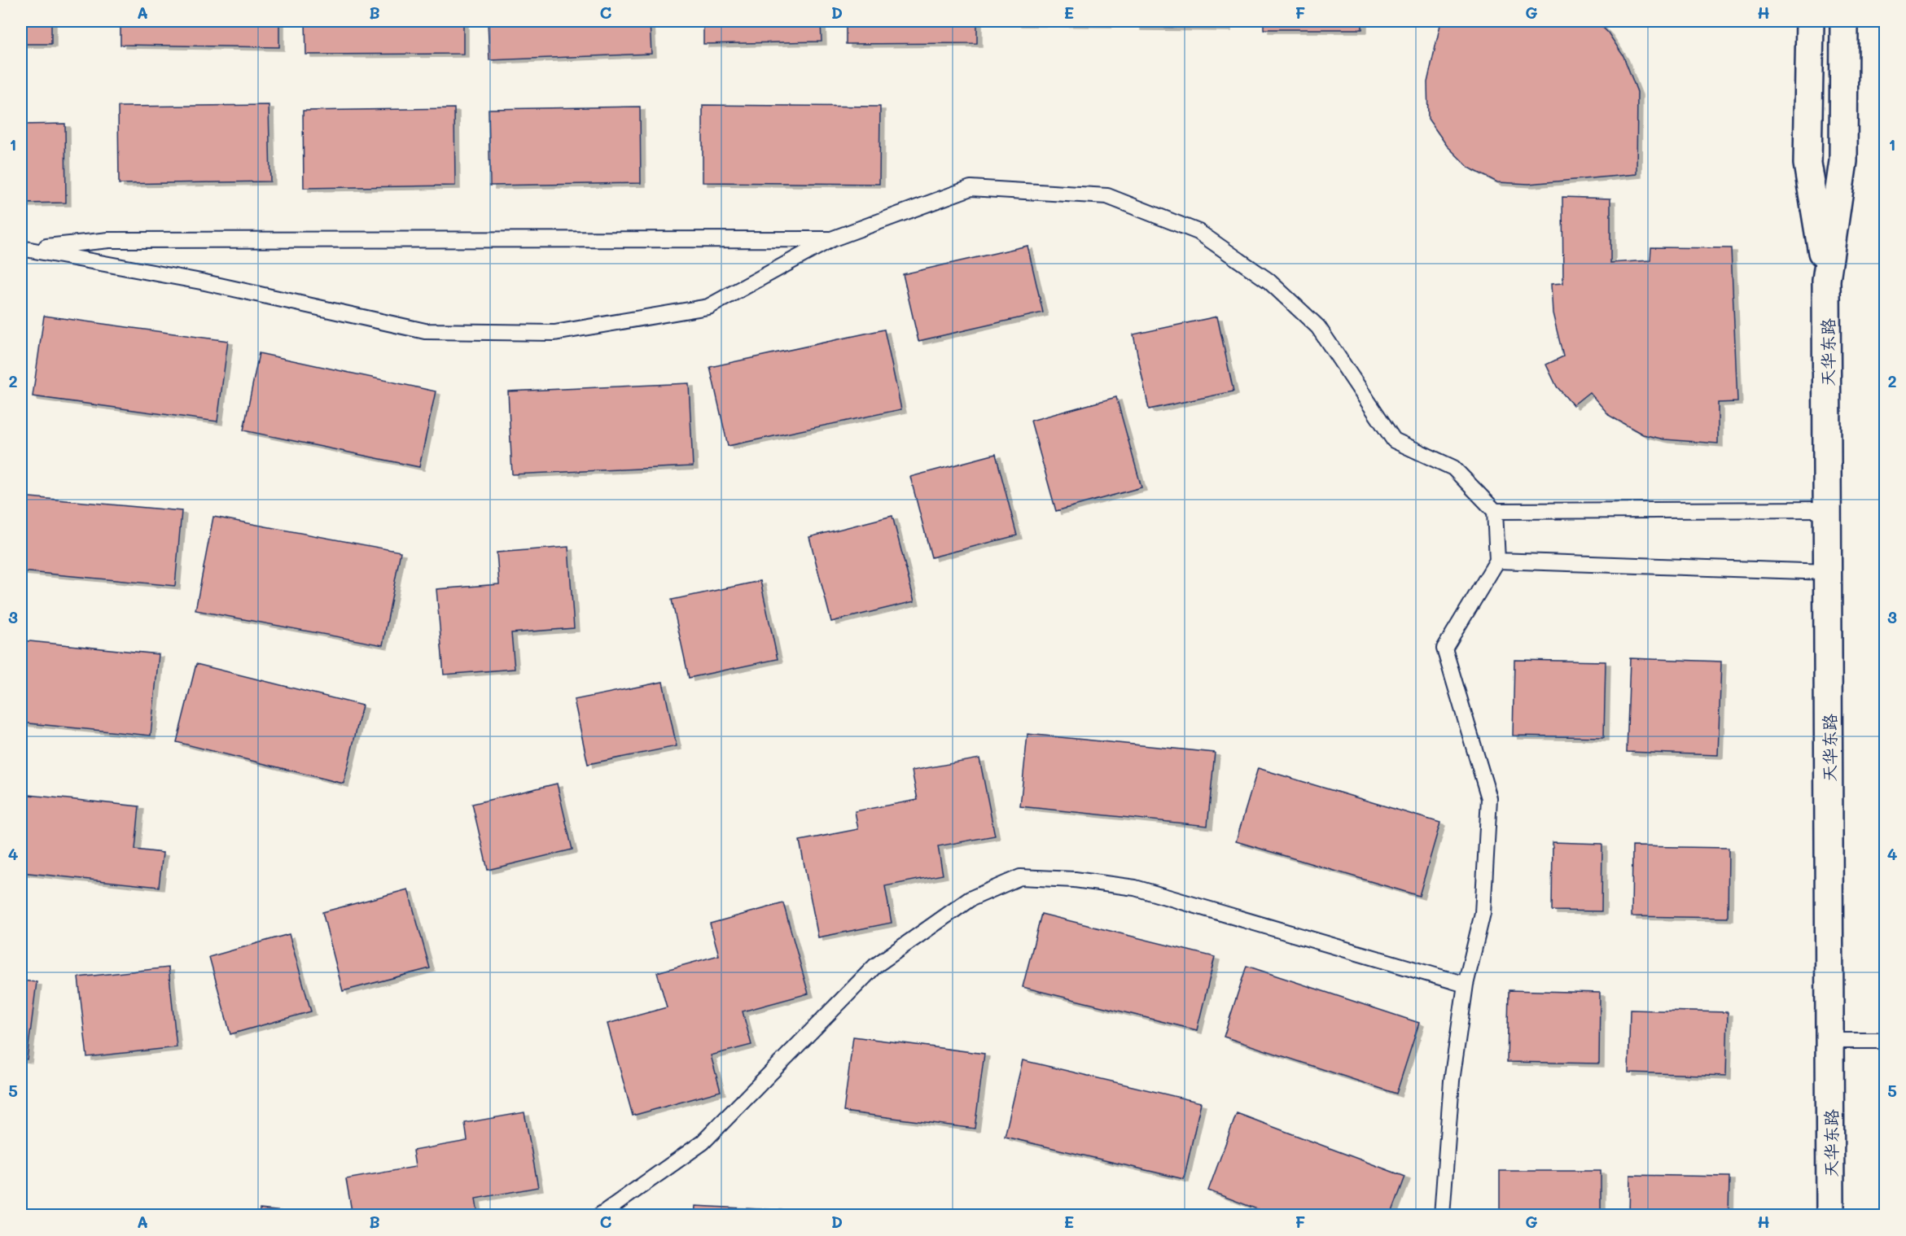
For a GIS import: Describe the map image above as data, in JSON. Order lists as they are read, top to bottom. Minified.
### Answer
{"streets":{"street":["天华东路"]},"grid":{"columns":["A","B","C","D","E","F","G","H"],"rows":["1","2","3","4","5"]}}
